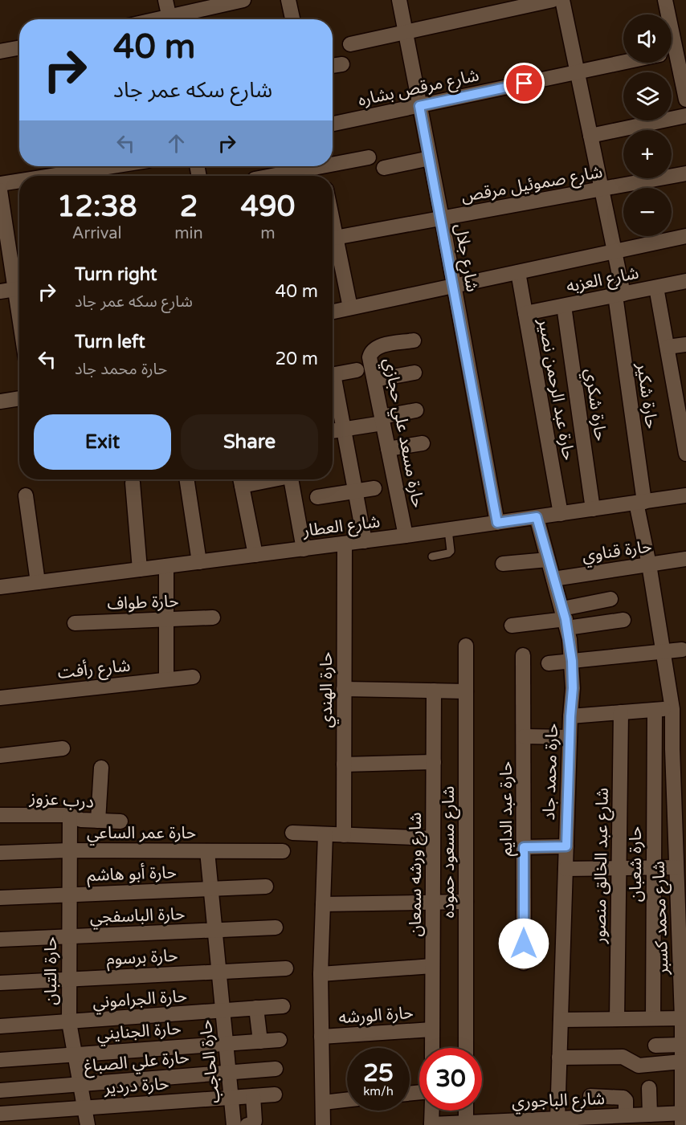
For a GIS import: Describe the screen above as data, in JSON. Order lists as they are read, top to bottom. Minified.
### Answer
{"streets":{"street":["شارع مرقص بشاره","شارع صموئيل مرقص","شارع جلال","شارع العزبه","حارة عبد الرحمن نصير","حارة شكير","حارة شكري","حارة مسعد علي حجازي","شارع العطار","حارة قناوي","حارة طواف","شارع رأفت","حارة الهندي","حارة محمد جاد","درب عزوز","حارة عبد الدايم","حارة عمر الساعي","شارع مسعود حموده","حارة شعبان","شارع عبد الخالق منصور","حارة أبو هاشم","شارع ورشه سمعان","حارة الباسفجي","شارع محمد كسبر","حارة برسوم","حارة التبان","حارة الجراموني","حارة الورشه","حارة الجنايني","حارة علي الصباغ","حارة الحاجب","حارة دردير","شارع الباجوري"]},"crossings":[["شارع مرقص بشاره","شارع جلال"],["شارع مرقص بشاره","حارة شكير"],["شارع صموئيل مرقص","شارع جلال"],["شارع صموئيل مرقص","حارة شكير"],["شارع جلال","شارع العطار"],["شارع العزبه","حارة عبد الرحمن نصير"],["شارع العزبه","حارة شكير"],["شارع العزبه","حارة شكري"],["حارة عبد الرحمن نصير","شارع العطار"],["حارة شكير","شارع العطار"],["حارة شكير","حارة قناوي"],["حارة شكير","شارع محمد كسبر"],["حارة شكري","شارع العطار"],["حارة مسعد علي حجازي","شارع العطار"],["شارع العطار","حارة الهندي"],["شارع العطار","حارة محمد جاد"],["حارة قناوي","حارة محمد جاد"],["حارة قناوي","شارع محمد كسبر"],["حارة محمد جاد","شارع الباجوري"],["درب عزوز","حارة التبان"],["حارة عمر الساعي","حارة التبان"],["حارة عمر الساعي","حارة الحاجب"],["حارة أبو هاشم","حارة التبان"],["حارة أبو هاشم","حارة الحاجب"],["شارع ورشه سمعان","حارة الورشه"],["حارة الباسفجي","حارة التبان"],["حارة الباسفجي","حارة الحاجب"],["شارع محمد كسبر","شارع الباجوري"],["حارة برسوم","حارة التبان"],["حارة برسوم","حارة الحاجب"],["حارة التبان","حارة الجراموني"],["حارة التبان","حارة الجنايني"],["حارة التبان","حارة علي الصباغ"],["حارة التبان","حارة دردير"],["حارة الجراموني","حارة الحاجب"],["حارة الجنايني","حارة الحاجب"],["حارة علي الصباغ","حارة الحاجب"],["حارة الحاجب","حارة دردير"]],"page":{"map_buttons":["+","−"],"turn":["40 m","شارع سكه عمر جاد"],"eta":["12:38","Arrival","2","min","490","m"],"list":[{"name":"Turn right","note":"شارع سكه عمر جاد","value":"40 m"},{"name":"Turn left","note":"حارة محمد جاد","value":"20 m"}],"buttons":["Exit","Share"],"speed":"25 km/h","limit":"30"}}
